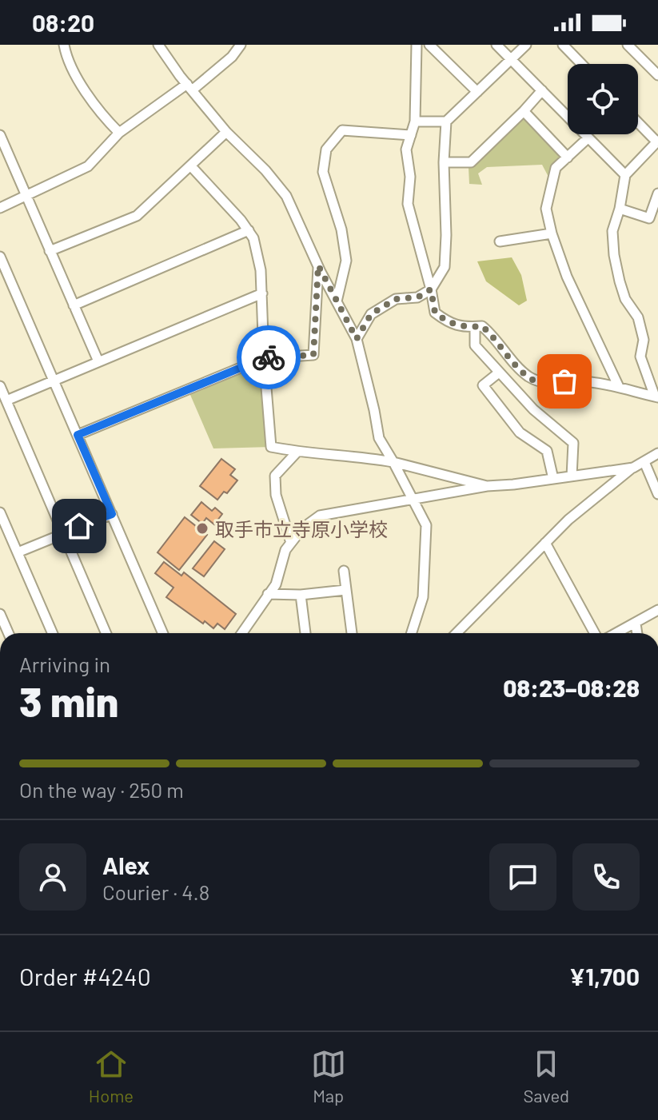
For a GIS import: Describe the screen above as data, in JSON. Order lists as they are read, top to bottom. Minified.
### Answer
{"places":["取手市立寺原小学校"],"page":{"status":"08:20","heading":["3 min","Arriving in","08:23–08:28"],"panel":["Alex","Courier · 4.8","Order #4240","¥1,700"],"bar":"On the way · 250 m","tabs":["Home","Map","Saved"]}}
